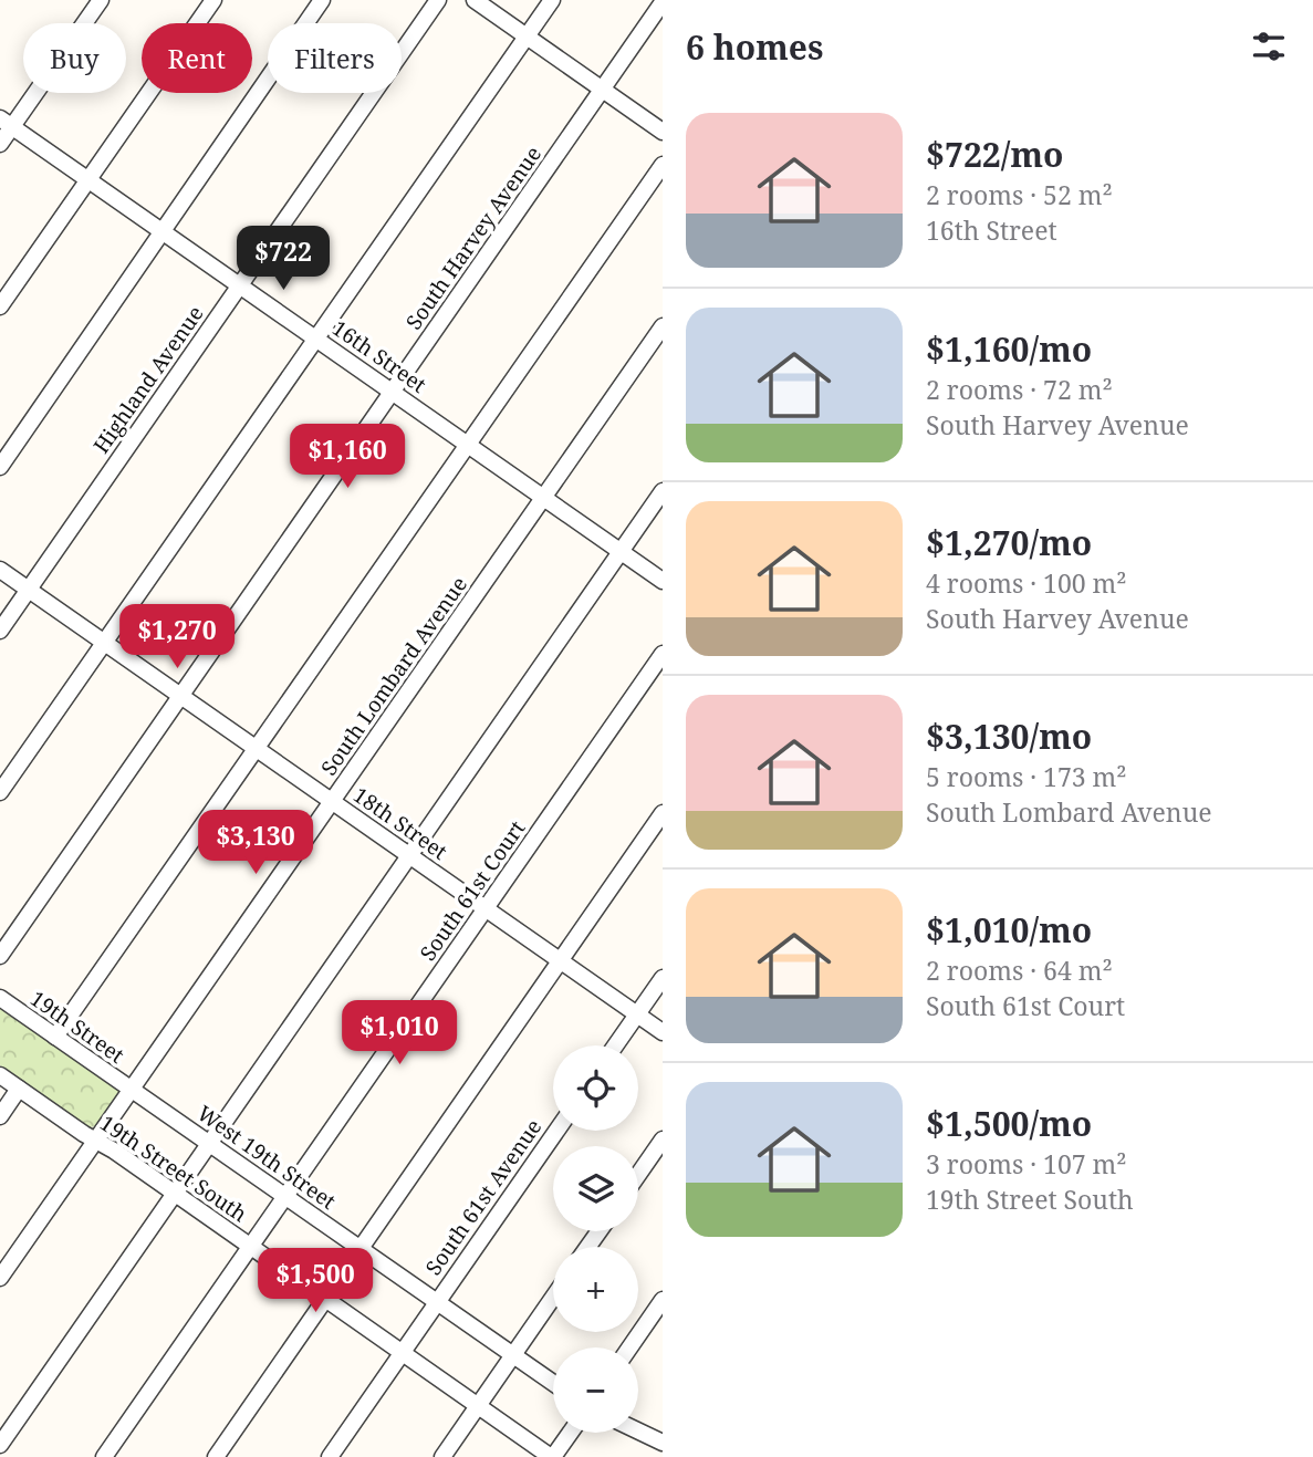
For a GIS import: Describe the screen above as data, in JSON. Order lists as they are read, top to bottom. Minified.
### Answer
{"streets":{"street":["South Harvey Avenue","16th Street","Highland Avenue","South Lombard Avenue","18th Street","South 61st Court","19th Street","West 19th Street","19th Street South","South 61st Avenue"]},"crossings":[["South Harvey Avenue","16th Street"],["South Harvey Avenue","18th Street"],["16th Street","Highland Avenue"],["16th Street","South Lombard Avenue"],["Highland Avenue","18th Street"],["South Lombard Avenue","18th Street"],["South Lombard Avenue","19th Street"],["South Lombard Avenue","West 19th Street"],["South Lombard Avenue","19th Street South"],["18th Street","South 61st Court"],["South 61st Court","West 19th Street"],["South 61st Court","19th Street South"],["19th Street","West 19th Street"],["West 19th Street","South 61st Avenue"],["19th Street South","South 61st Avenue"]],"page":{"heading":"6 homes","chip":["Buy","Rent","Filters"],"list":[{"name":"$722/mo","note":"2 rooms · 52 m² · 16th Street"},{"name":"$1,160/mo","note":"2 rooms · 72 m² · South Harvey Avenue"},{"name":"$1,270/mo","note":"4 rooms · 100 m² · South Harvey Avenue"},{"name":"$3,130/mo","note":"5 rooms · 173 m² · South Lombard Avenue"},{"name":"$1,010/mo","note":"2 rooms · 64 m² · South 61st Court"},{"name":"$1,500/mo","note":"3 rooms · 107 m² · 19th Street South"}],"price":["$722","$1,160","$1,270","$3,130","$1,010","$1,500"],"map_buttons":["+","−"]}}
